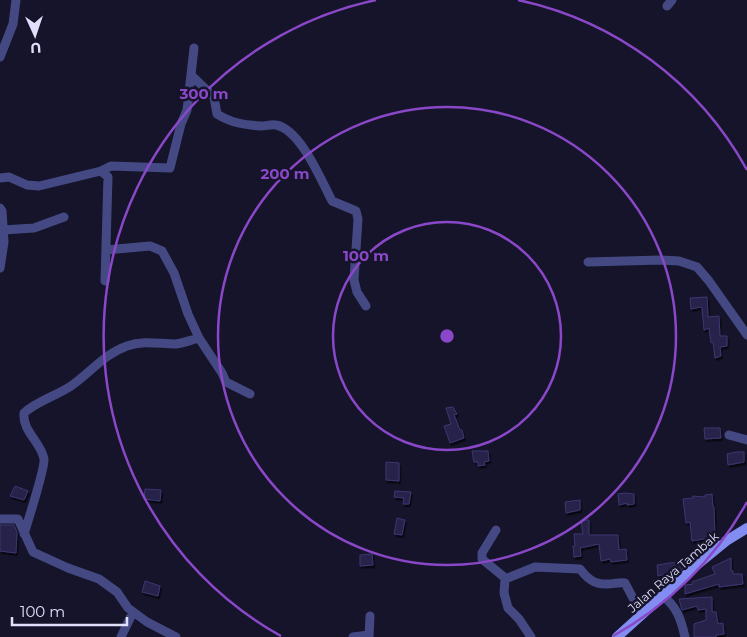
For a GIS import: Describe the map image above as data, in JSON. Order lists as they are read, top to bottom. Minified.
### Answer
{"streets":{"street":["Jalan Raya Tambak"]},"scale_bar":"100 m","north":"bottom","rings":["300 m","200 m","100 m"]}
